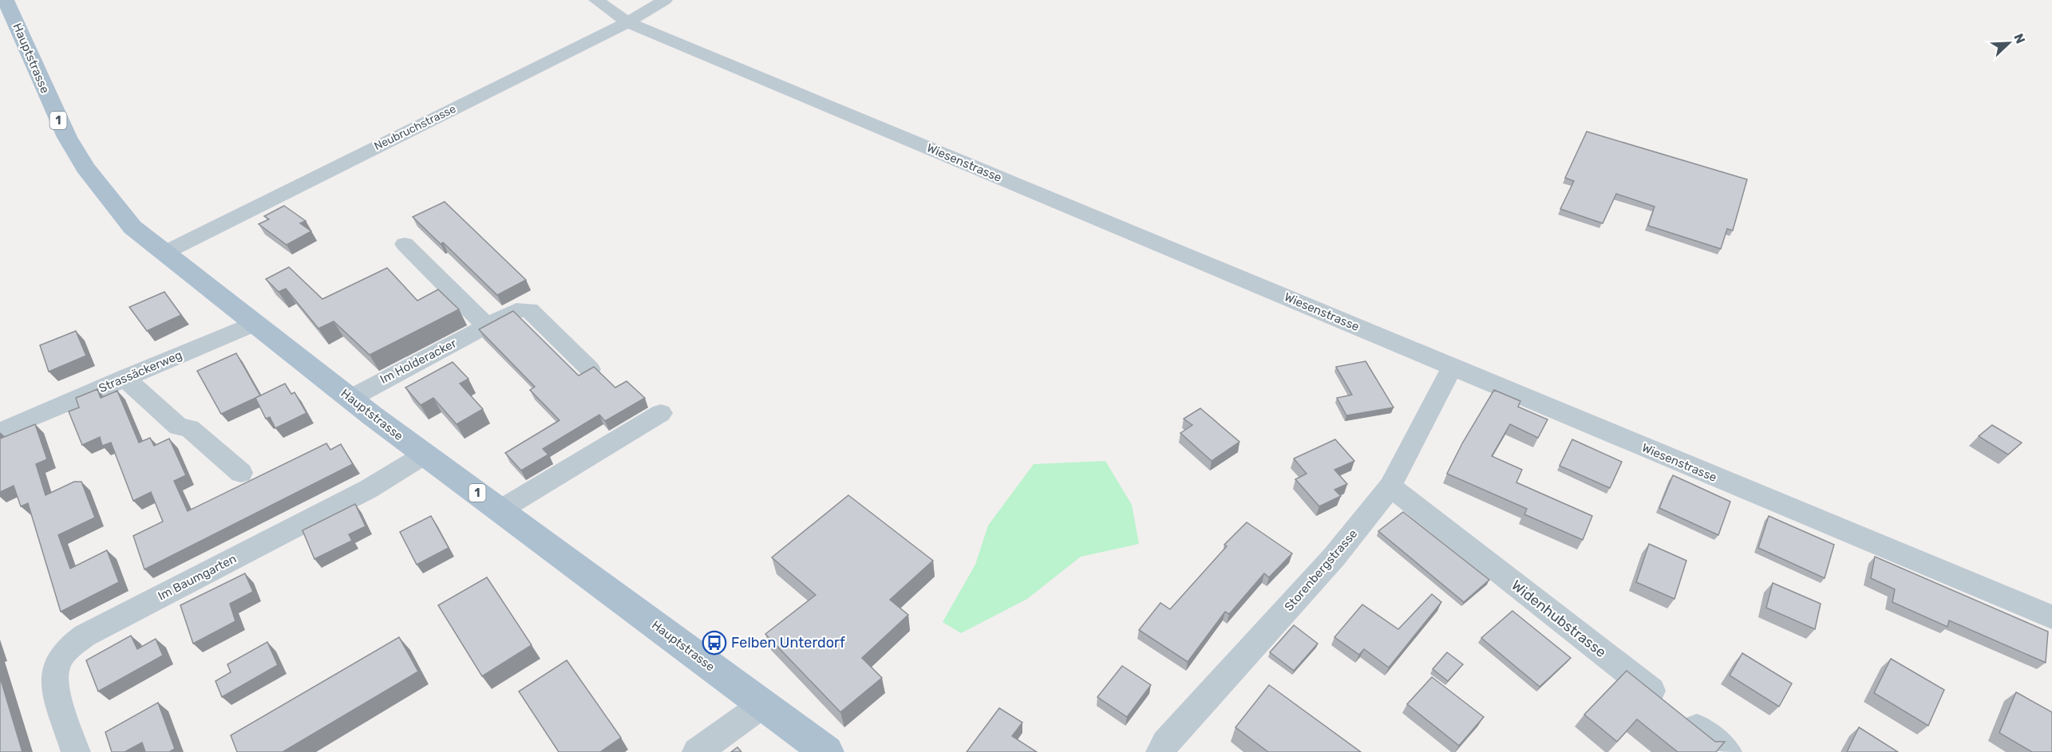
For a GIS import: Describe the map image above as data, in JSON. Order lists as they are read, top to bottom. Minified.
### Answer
{"streets":{"main road":["Hauptstrasse","1"],"street":["Neubruchstrasse","Wiesenstrasse","Im Holderacker","Strassäckerweg","Storenbergstrasse","Im Baumgarten","Widenhubstrasse"]},"crossings":[["Hauptstrasse","Neubruchstrasse"],["Hauptstrasse","Im Holderacker"],["Hauptstrasse","Strassäckerweg"],["Hauptstrasse","Im Baumgarten"],["Neubruchstrasse","Wiesenstrasse"],["Wiesenstrasse","Storenbergstrasse"],["Storenbergstrasse","Widenhubstrasse"]],"places":{"bus stop":["Felben Unterdorf"]},"north":"top right"}
